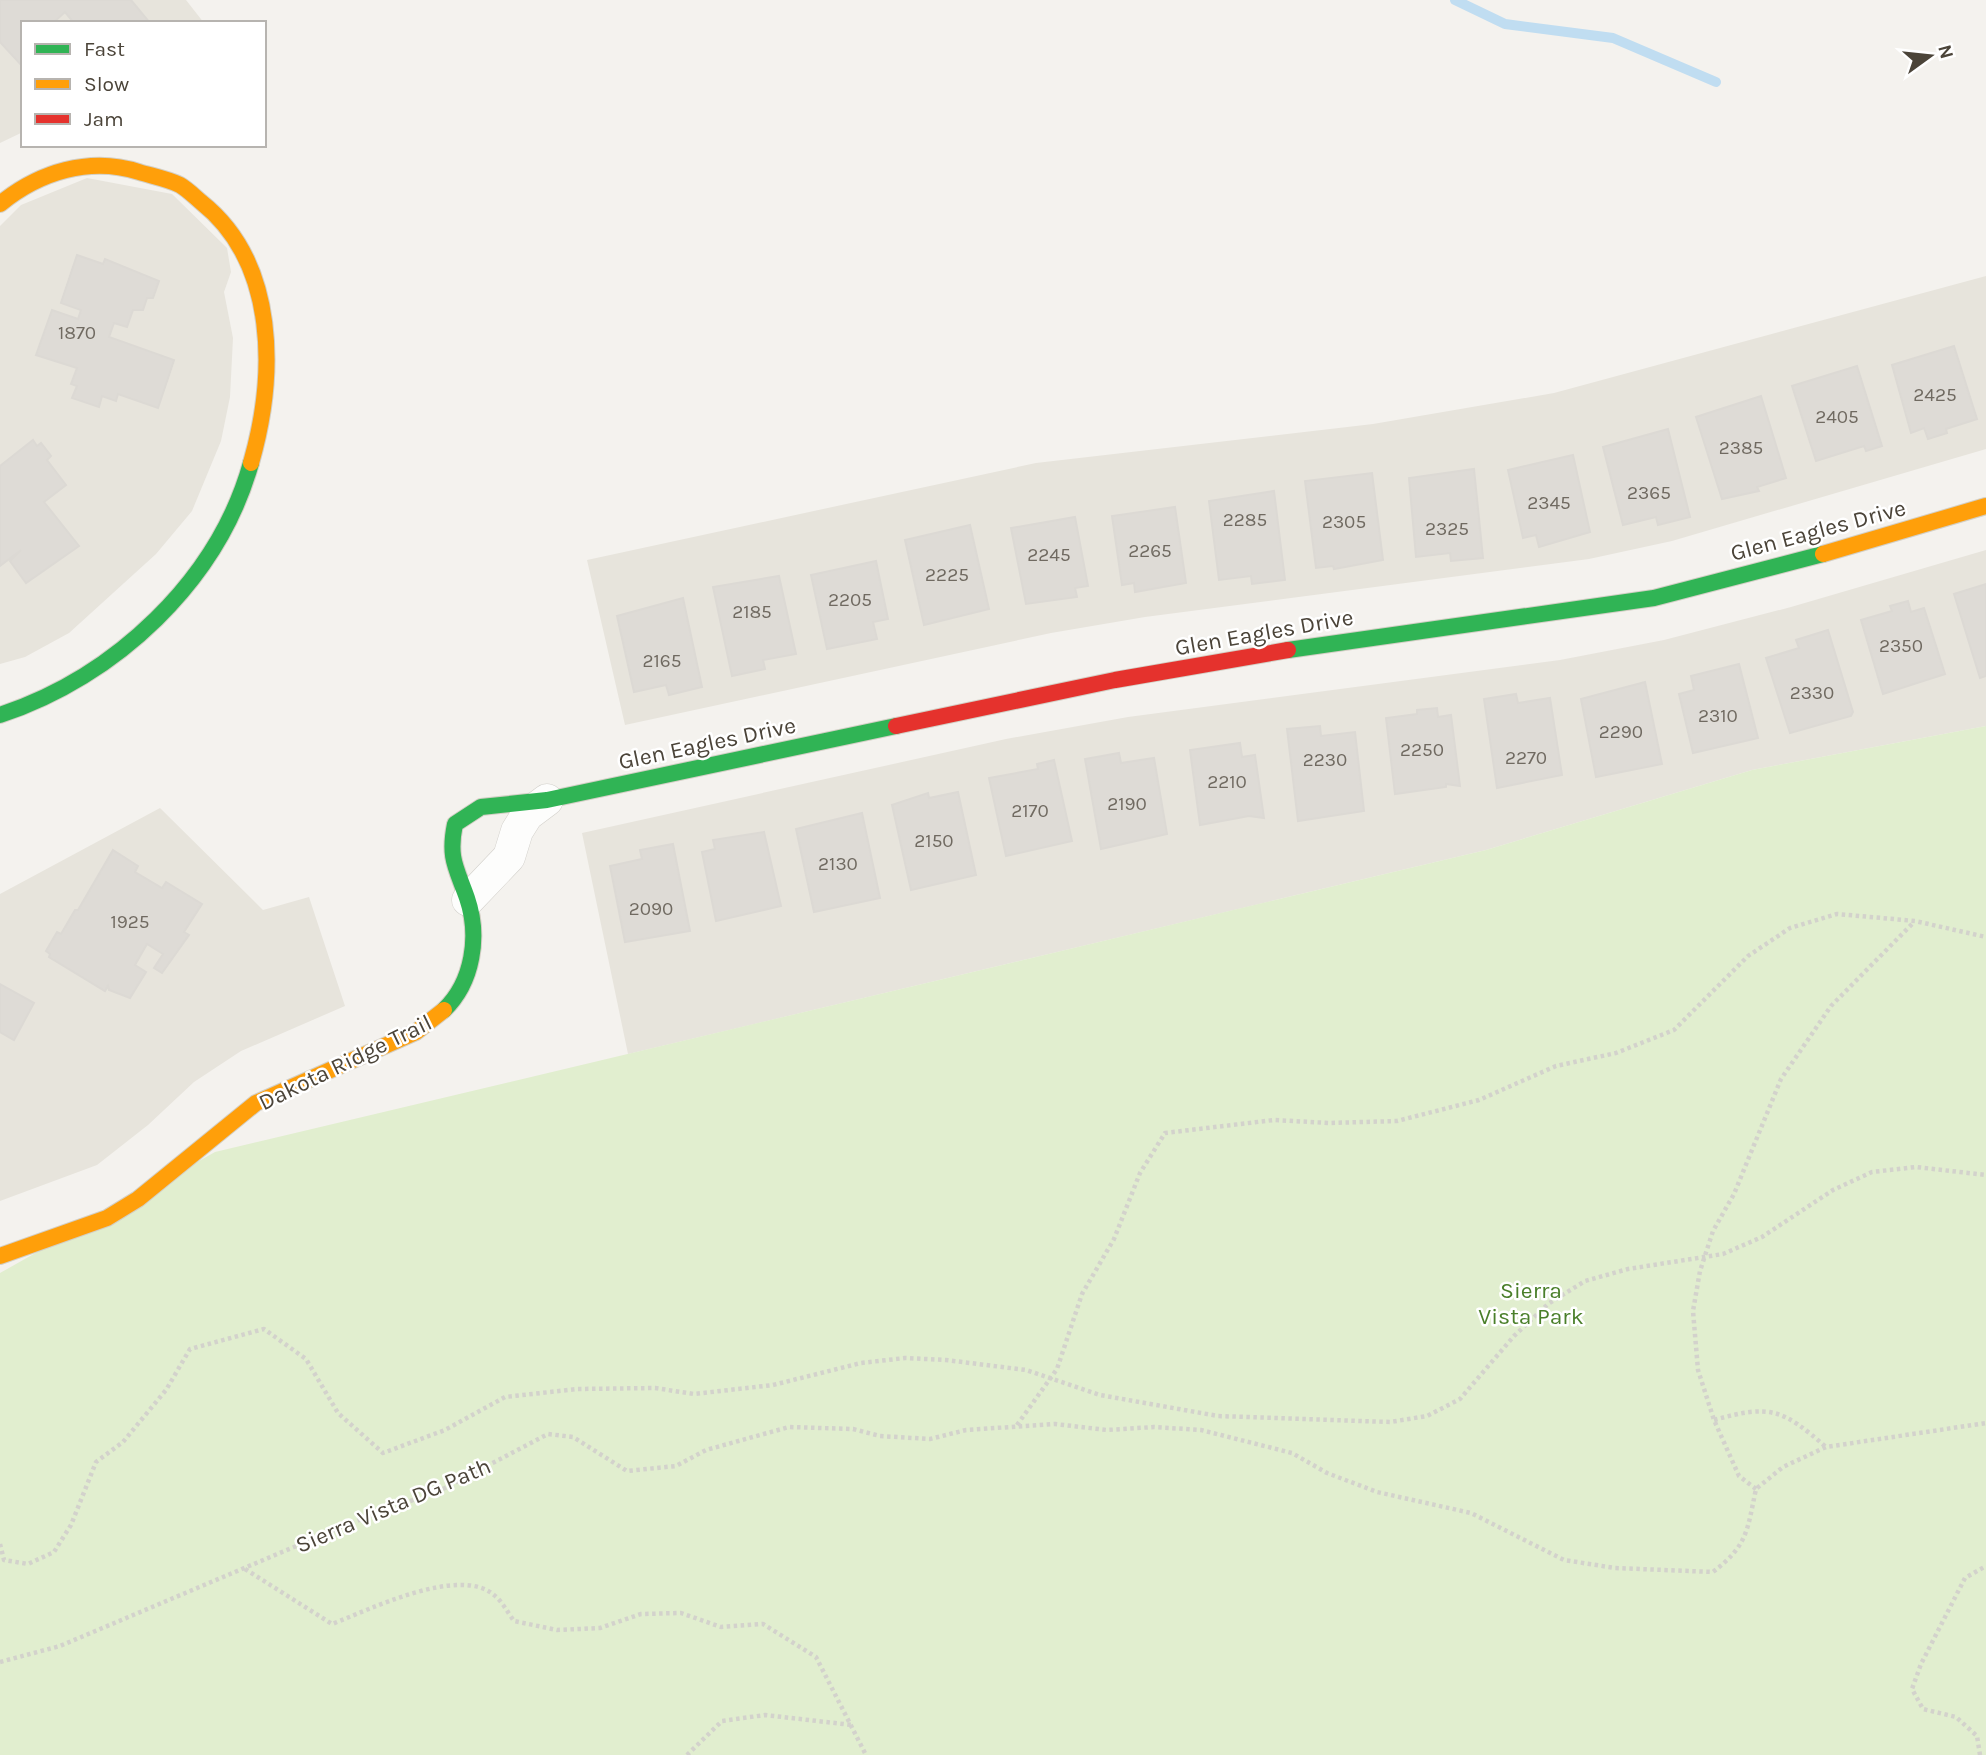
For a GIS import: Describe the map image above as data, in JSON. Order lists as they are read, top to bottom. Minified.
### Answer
{"streets":{"street":["Glen Eagles Drive","Dakota Ridge Trail"],"path":["Sierra Vista DG Path"]},"crossings":[["Glen Eagles Drive","Dakota Ridge Trail"]],"parks":["Sierra Vista Park"],"house_numbers":["1870","2425","2405","2385","2365","2345","2285","2305","2325","2265","2245","2225","2205","2185","2350","2165","2330","2310","2290","2250","2270","2230","2210","2190","2170","2150","2130","2090","1925"],"legend":["Fast","Slow","Jam"],"north":"right"}
